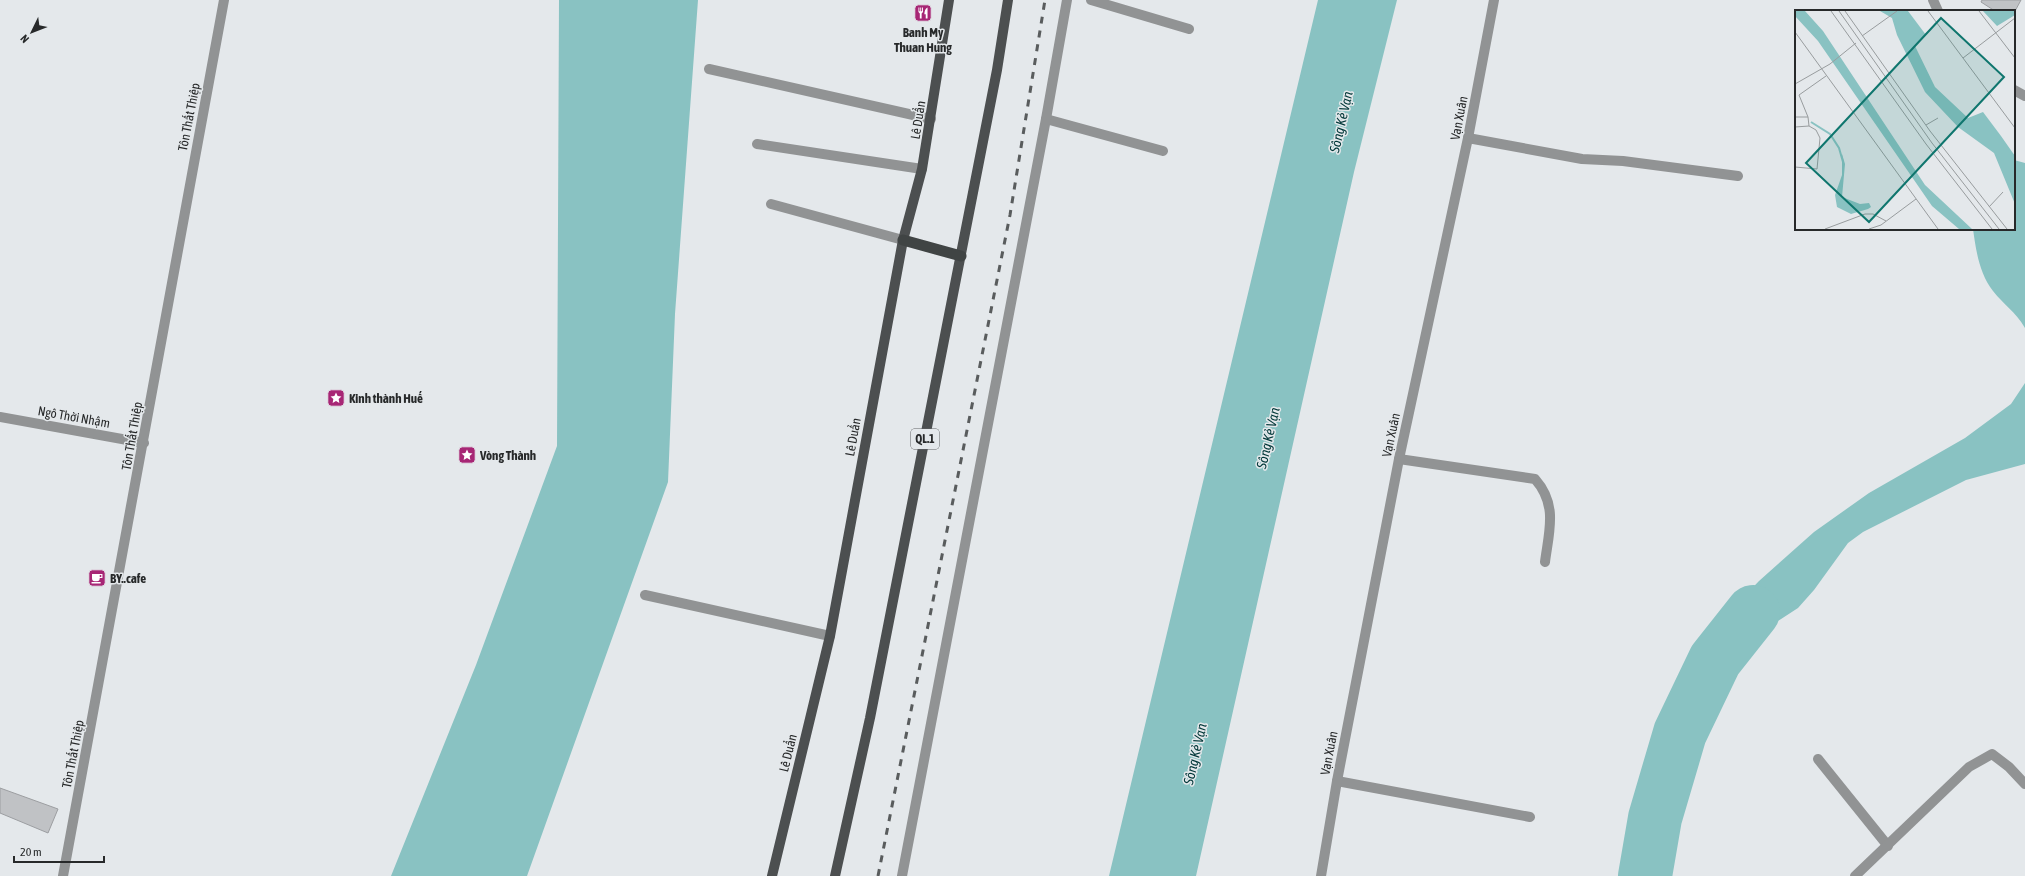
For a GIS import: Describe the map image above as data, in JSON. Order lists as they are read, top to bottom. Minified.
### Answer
{"streets":{"main road":["Lê Duẩn","QL.1"],"street":["Tôn Thất Thiệp","Vạn Xuân","Ngô Thời Nhậm"]},"crossings":[["Tôn Thất Thiệp","Ngô Thời Nhậm"]],"water":["Sông Kẻ Vạn"],"places":{"restaurant":["Banh My Thuan Hung"],"place":["Kinh thành Huế","Vòng Thành"],"cafe":["BY..cafe"]},"scale_bar":"20 m","north":"bottom left"}
